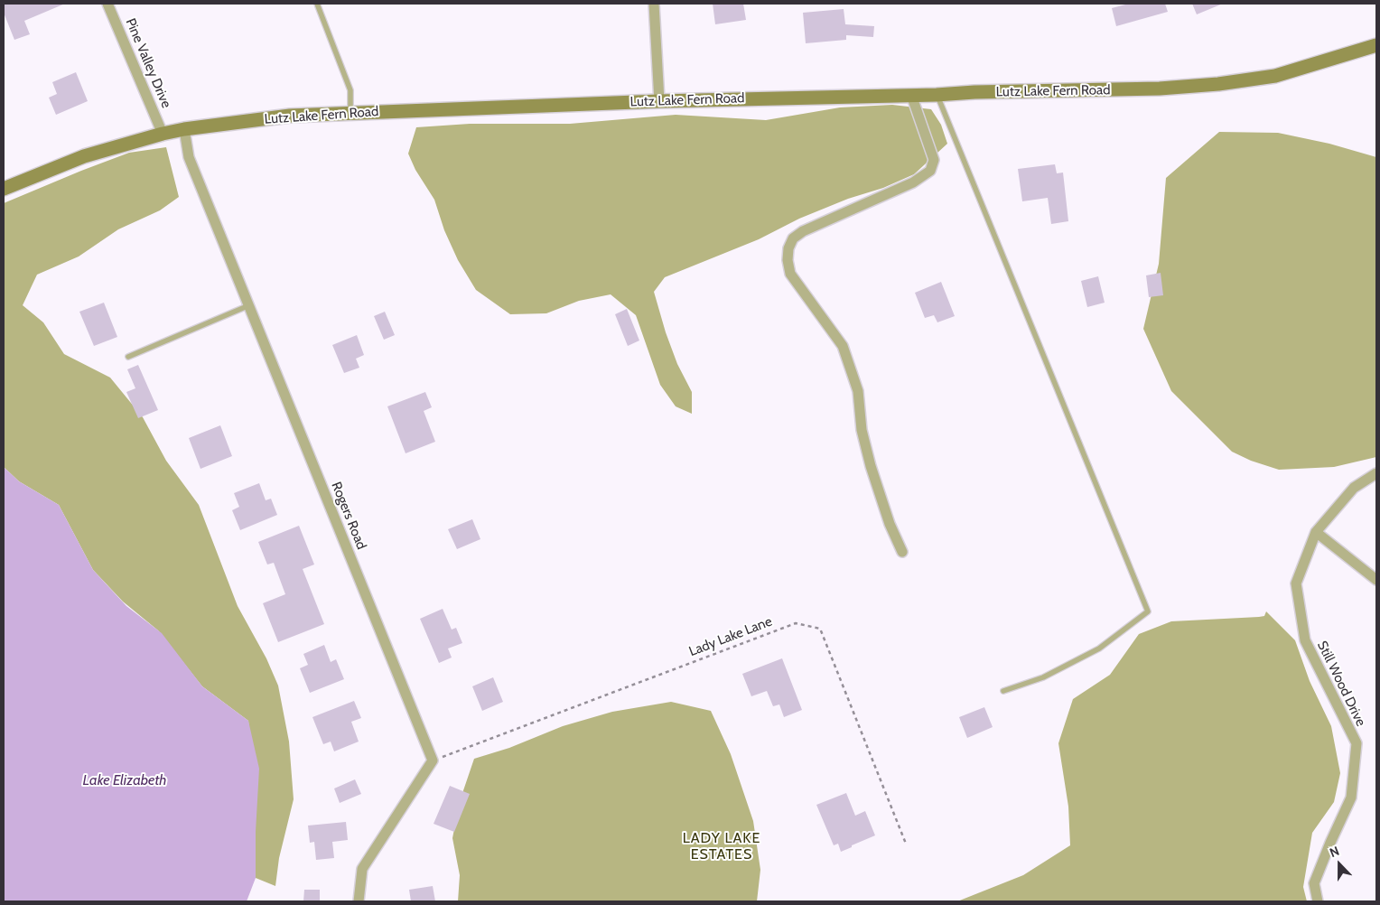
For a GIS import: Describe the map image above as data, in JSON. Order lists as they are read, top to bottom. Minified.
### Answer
{"streets":{"main road":["Lutz Lake Fern Road"],"street":["Pine Valley Drive","Rogers Road","Still Wood Drive"],"path":["Lady Lake Lane"]},"crossings":[["Pine Valley Drive","Lutz Lake Fern Road"],["Lutz Lake Fern Road","Rogers Road"],["Rogers Road","Lady Lake Lane"]],"districts":["LADY LAKE ESTATES"],"water":["Lake Elizabeth"],"north":"top"}
